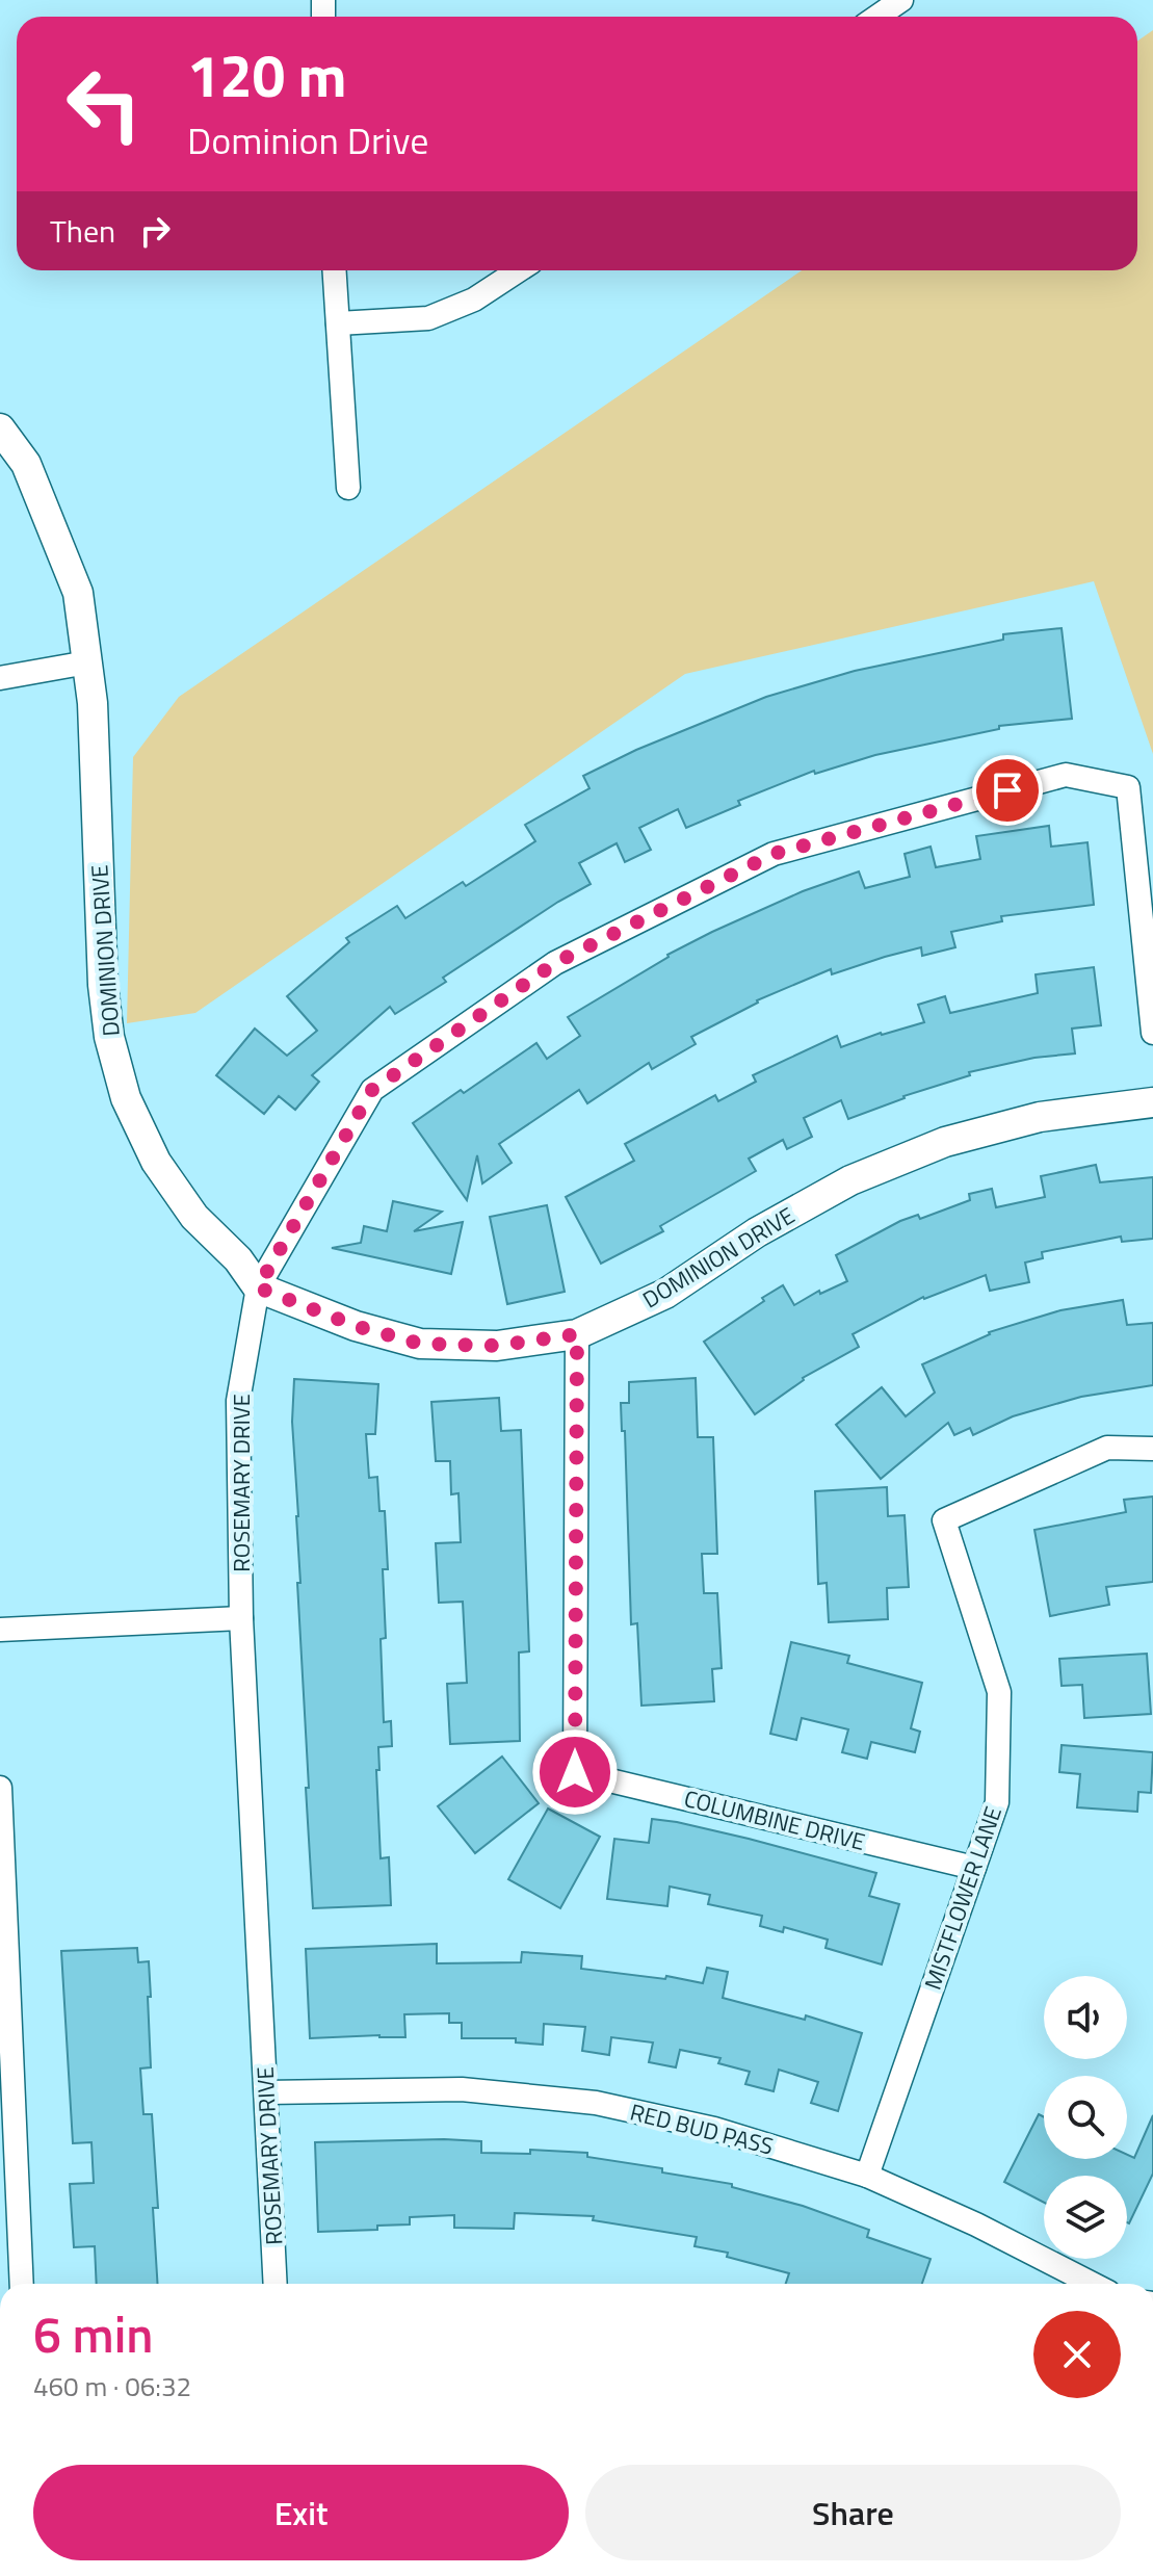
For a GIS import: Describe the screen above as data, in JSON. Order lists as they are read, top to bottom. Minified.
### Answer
{"streets":{"street":["DOMINION DRIVE","ROSEMARY DRIVE","COLUMBINE DRIVE","MISTFLOWER LANE","RED BUD PASS"]},"crossings":[["DOMINION DRIVE","ROSEMARY DRIVE"],["DOMINION DRIVE","COLUMBINE DRIVE"],["ROSEMARY DRIVE","RED BUD PASS"],["COLUMBINE DRIVE","MISTFLOWER LANE"],["MISTFLOWER LANE","RED BUD PASS"]],"page":{"turn":["120 m","Dominion Drive"],"then":"Then","heading":["6 min","460 m · 06:32"],"buttons":["Exit","Share"]}}
